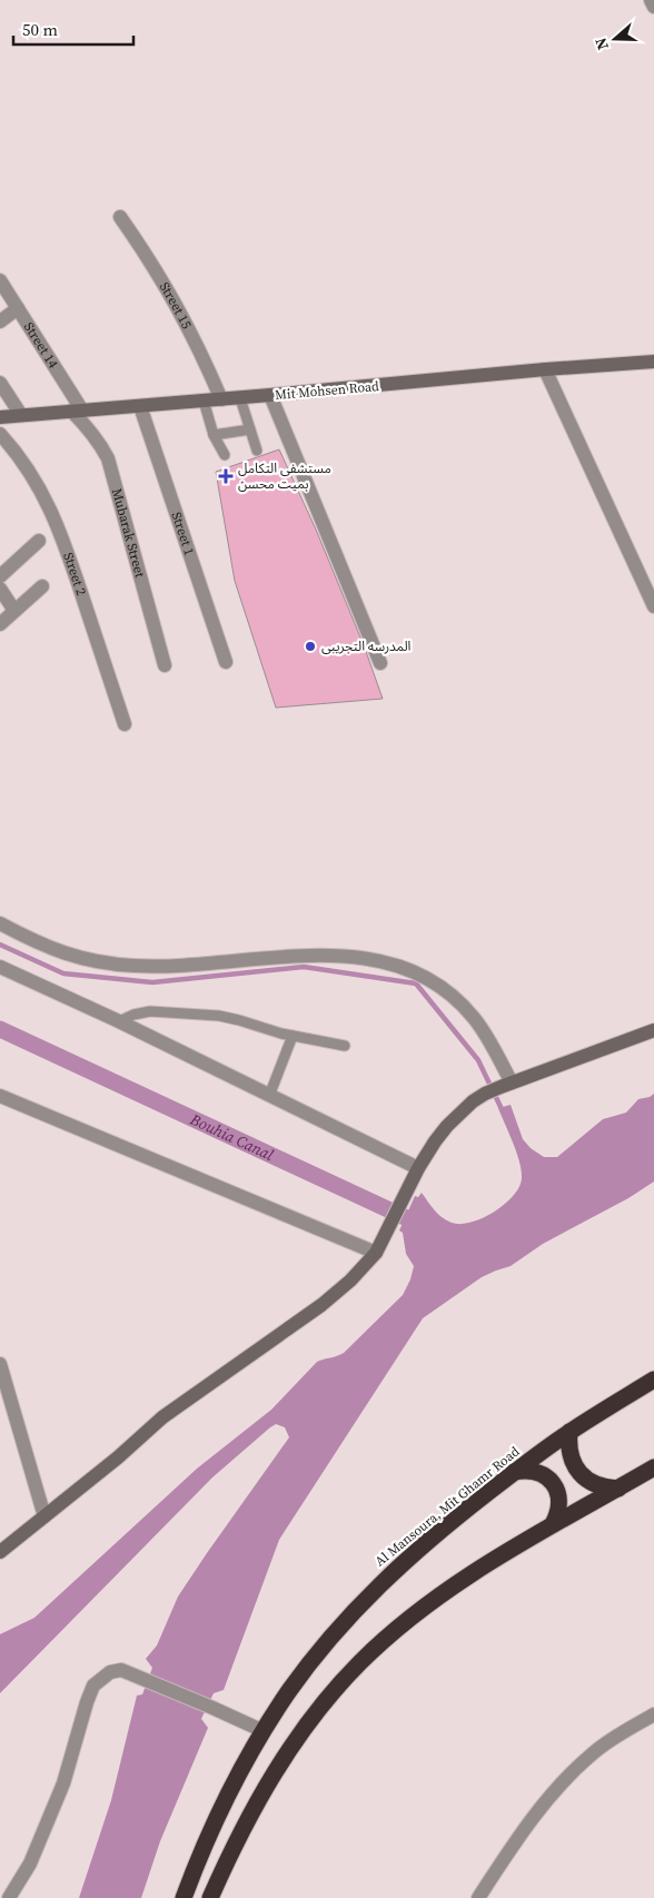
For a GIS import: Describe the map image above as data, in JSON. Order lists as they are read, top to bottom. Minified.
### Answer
{"streets":{"highway":["Al Mansoura, Mit Ghamr Road"],"street":["Street 15","Street 14","Mit Mohsen Road","Mubarak Street","Street 1","Street 2"]},"crossings":[["Street 15","Mit Mohsen Road"],["Street 14","Mit Mohsen Road"],["Street 14","Mubarak Street"],["Mit Mohsen Road","Mubarak Street"],["Mit Mohsen Road","Street 1"]],"water":["Bouhia Canal"],"places":{"health":["مستشفى التكامل بميت محسن"],"other":["المدرسه التجريبى"]},"scale_bar":"50 m","north":"left"}
